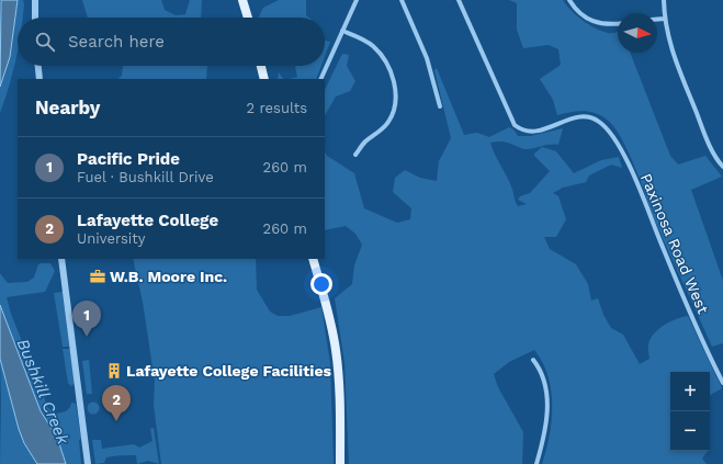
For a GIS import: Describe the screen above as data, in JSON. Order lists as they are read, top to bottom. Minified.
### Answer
{"streets":{"street":["Paxinosa Road West"]},"water":["Bushkill Creek"],"places":{"office":["W.B. Moore Inc."],"building":["Lafayette College Facilities"]},"north":"right","page":{"search":"Search here","heading":["Nearby","2 results"],"list":[{"mark":"1","name":"Pacific Pride","note":"Fuel · Bushkill Drive","value":"260 m"},{"mark":"2","name":"Lafayette College","note":"University","value":"260 m"}],"pins":["1","2"],"map_buttons":["+","−"]}}
